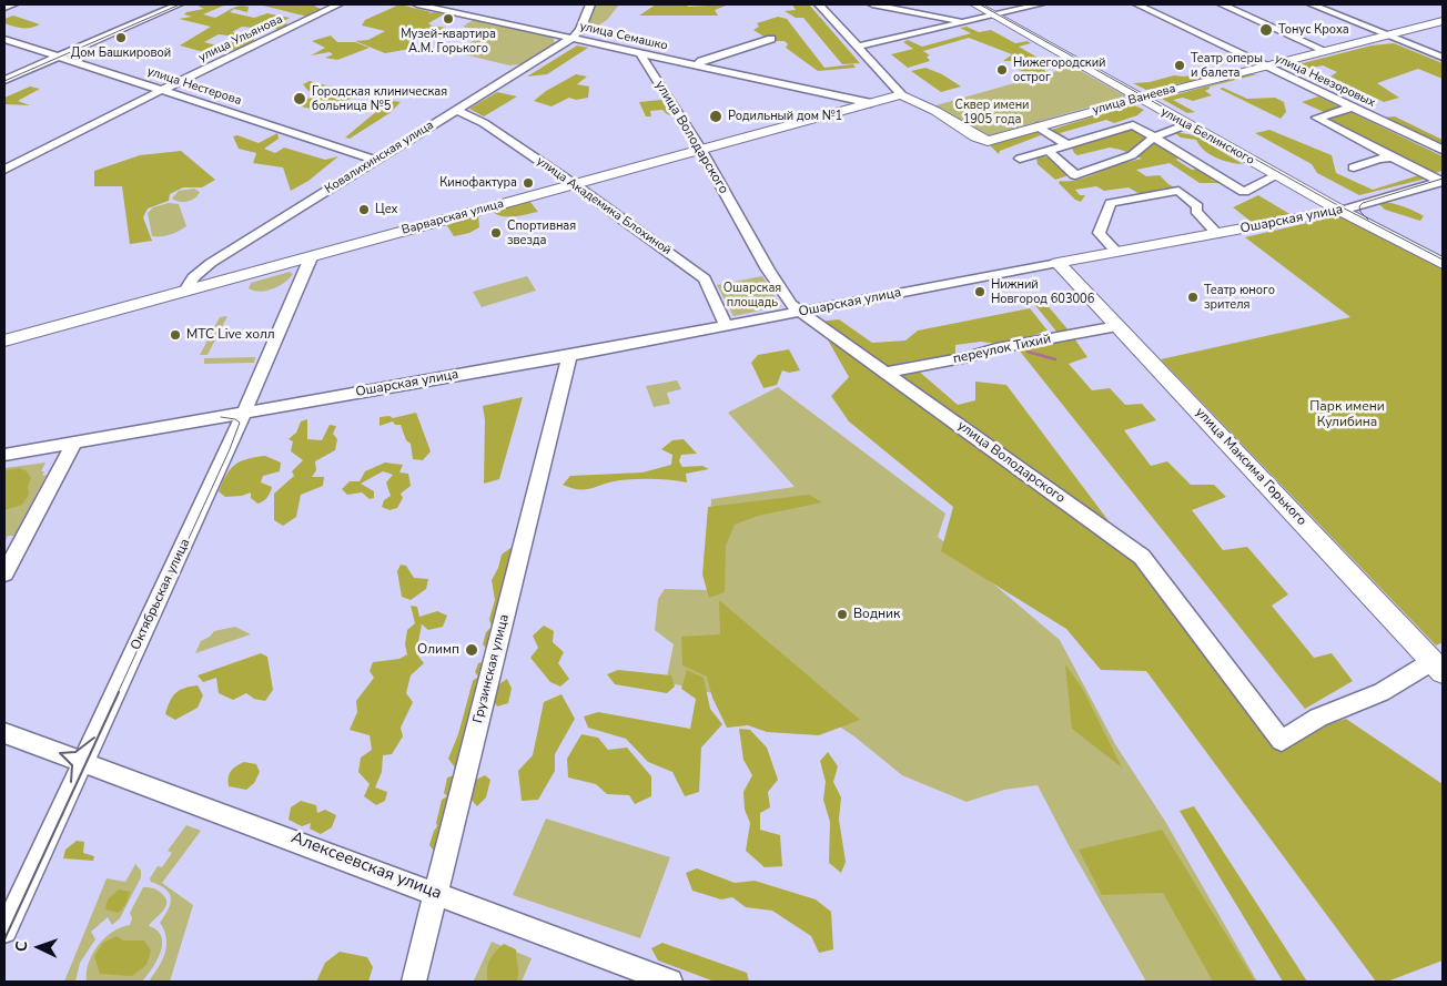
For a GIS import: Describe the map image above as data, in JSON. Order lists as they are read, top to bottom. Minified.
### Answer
{"streets":{"main road":["улица Ванеева","улица Белинского","Варварская улица","Ошарская улица","улица Максима Горького"],"street":["улица Семашко","улица Ульянова","улица Невзоровых","улица Нестерова","улица Володарского","Ковалихинская улица","улица Академика Блохиной","переулок Тихий","Октябрьская улица","Грузинская улица","Алексеевская улица"]},"crossings":[["улица Семашко","улица Володарского"],["улица Семашко","Ковалихинская улица"],["улица Семашко","Варварская улица"],["улица Ульянова","улица Нестерова"],["улица Невзоровых","улица Ванеева"],["улица Нестерова","Ковалихинская улица"],["улица Ванеева","улица Белинского"],["улица Ванеева","Варварская улица"],["улица Белинского","Ошарская улица"],["улица Володарского","Варварская улица"],["улица Володарского","Ошарская улица"],["улица Володарского","переулок Тихий"],["улица Володарского","улица Максима Горького"],["Ковалихинская улица","улица Академика Блохиной"],["Ковалихинская улица","Варварская улица"],["улица Академика Блохиной","Варварская улица"],["улица Академика Блохиной","Ошарская улица"],["Варварская улица","Октябрьская улица"],["Ошарская улица","улица Максима Горького"],["Ошарская улица","Октябрьская улица"],["Ошарская улица","Грузинская улица"],["переулок Тихий","улица Максима Горького"],["Октябрьская улица","Алексеевская улица"],["Грузинская улица","Алексеевская улица"]],"parks":["Сквер имени 1905 года","Ошарская площадь","Парк имени Кулибина"],"places":["Музей-квартира А.М. Горького","Тонус Кроха","Дом Башкировой","Театр оперы и балета","Нижегородский острог","Городская клиническая больница №5","Родильный дом №1","Кинофактура","Цех","Спортивная звезда","Нижний Новгород 603006","Театр юного зрителя","МТС Live холл","Водник","Олимп"],"north":"left"}
